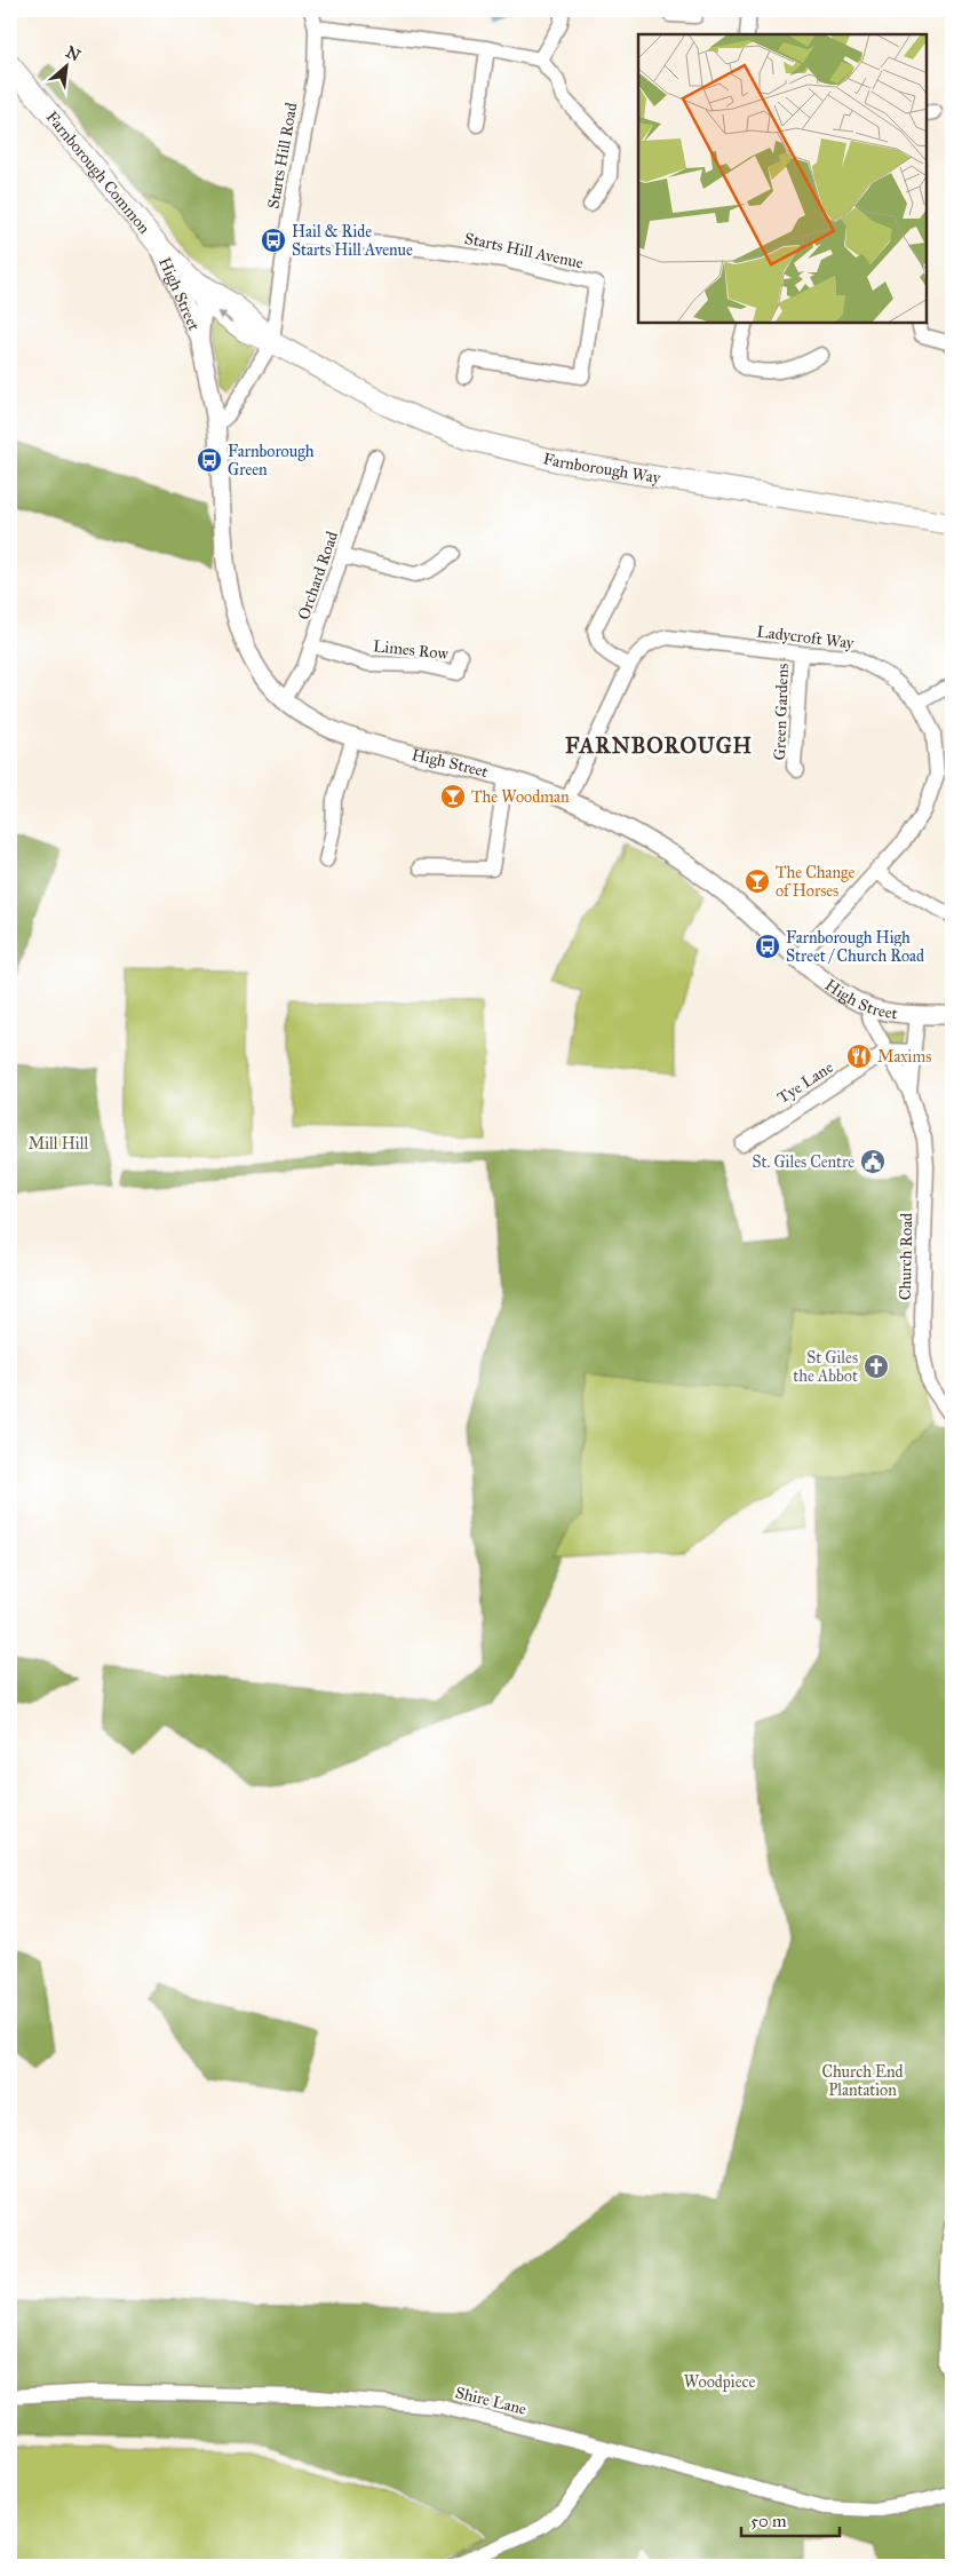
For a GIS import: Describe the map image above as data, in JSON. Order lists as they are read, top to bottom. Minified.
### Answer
{"streets":{"highway":["Farnborough Common","Farnborough Way"],"main road":["High Street"],"street":["Starts Hill Road","Starts Hill Avenue","Orchard Road","Ladycroft Way","Limes Row","Green Gardens","Tye Lane","Church Road","Shire Lane"]},"crossings":[["Starts Hill Road","Farnborough Common"],["Starts Hill Road","Starts Hill Avenue"],["Starts Hill Road","Farnborough Way"],["Farnborough Common","High Street"],["Farnborough Common","Farnborough Way"],["High Street","Orchard Road"],["High Street","Ladycroft Way"],["High Street","Church Road"],["Orchard Road","Limes Row"],["Ladycroft Way","Green Gardens"],["Tye Lane","Church Road"]],"districts":["FARNBOROUGH"],"parks":["Mill Hill","Church End Plantation","Woodpiece"],"places":{"bus stop":["Hail & Ride Starts Hill Avenue","Farnborough Green","Farnborough High Street / Church Road"],"bar":["The Woodman","The Change of Horses"],"restaurant":["Maxims"],"public building":["St. Giles Centre"],"church":["St Giles the Abbot"]},"scale_bar":"50 m","north":"top right"}
